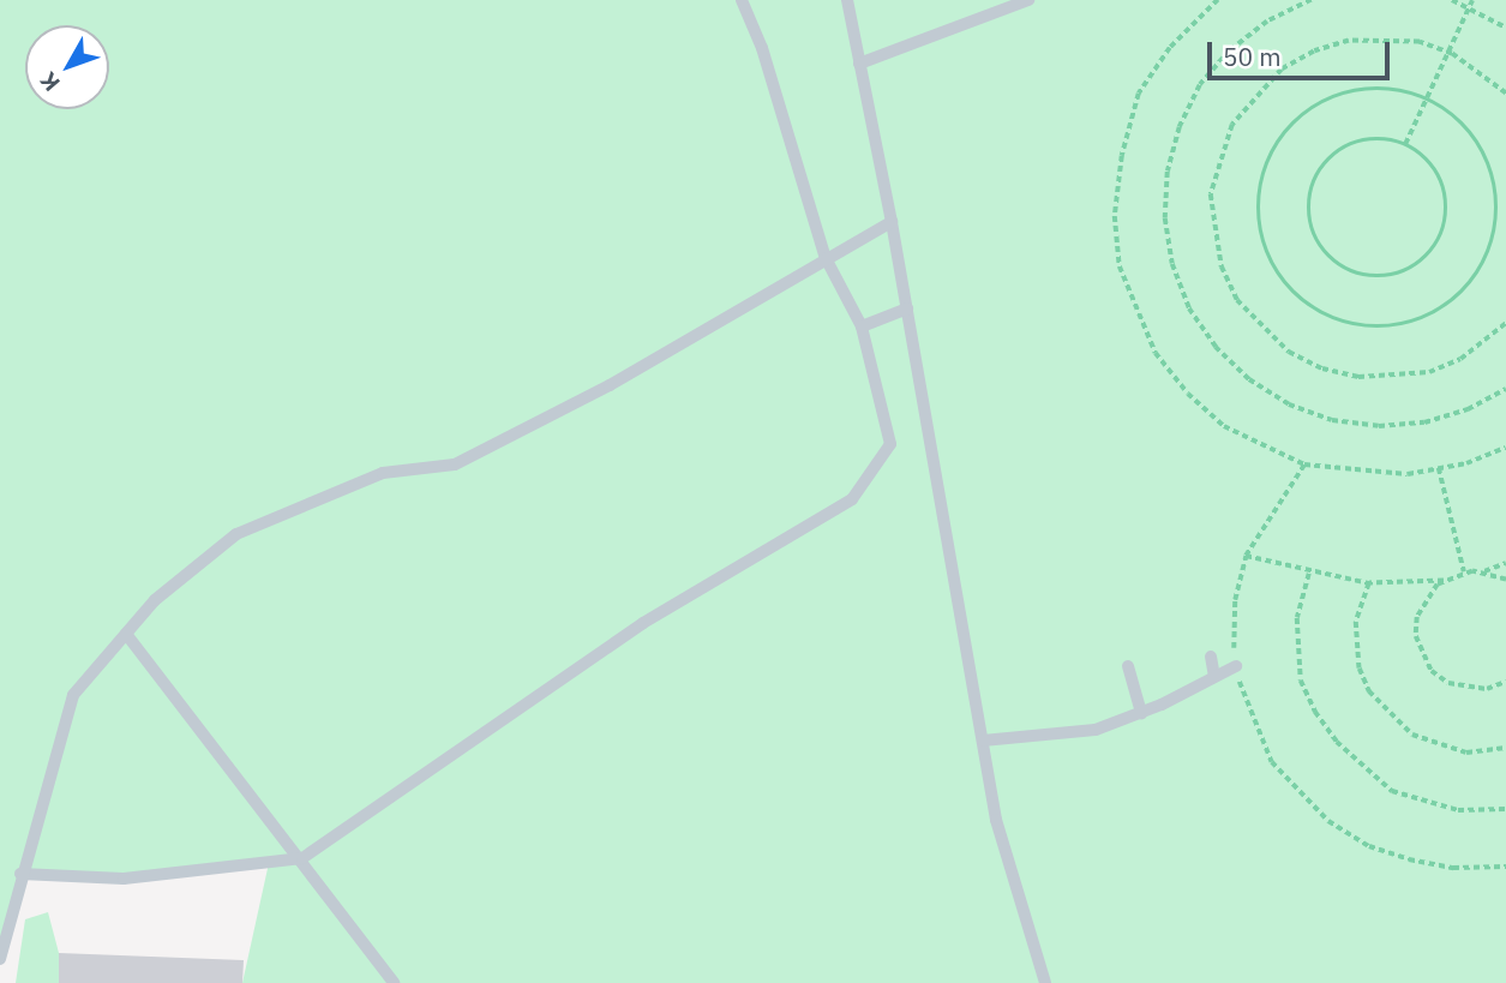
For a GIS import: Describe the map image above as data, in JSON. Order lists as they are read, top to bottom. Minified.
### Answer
{"scale_bar":"50 m","north":"bottom left"}
